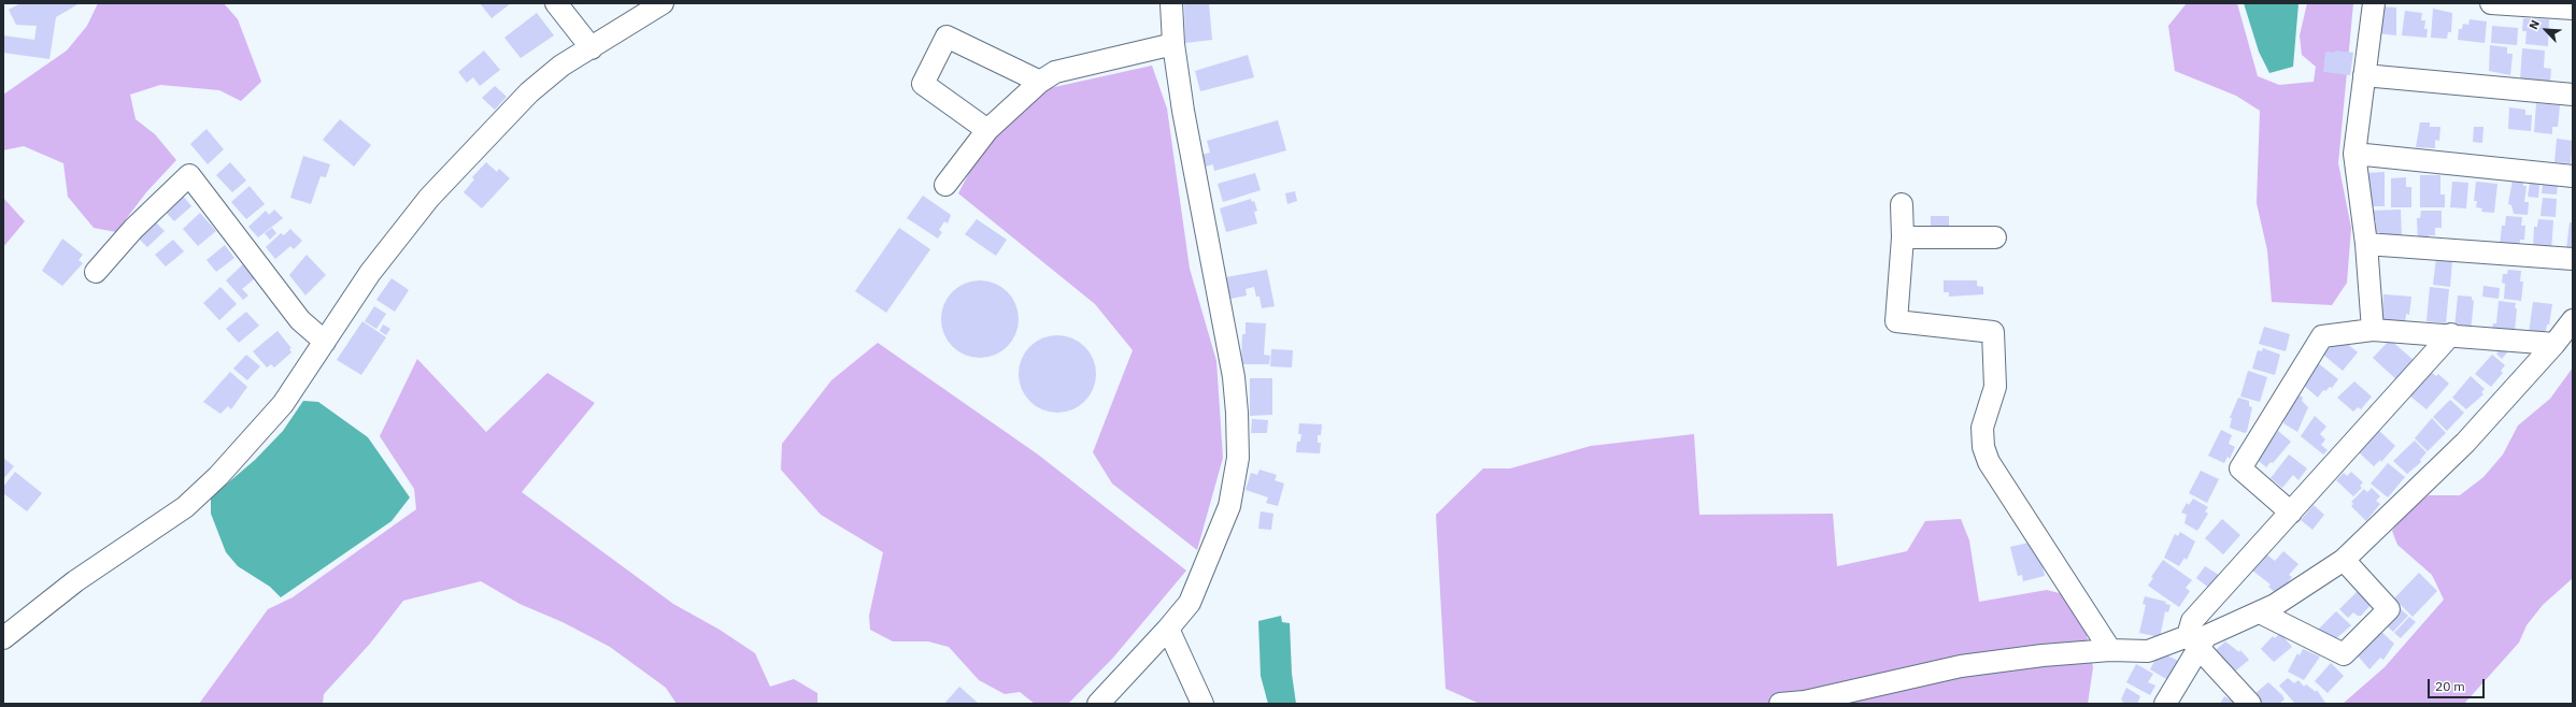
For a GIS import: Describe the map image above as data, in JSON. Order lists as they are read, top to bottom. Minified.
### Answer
{"scale_bar":"20 m","north":"top left"}
